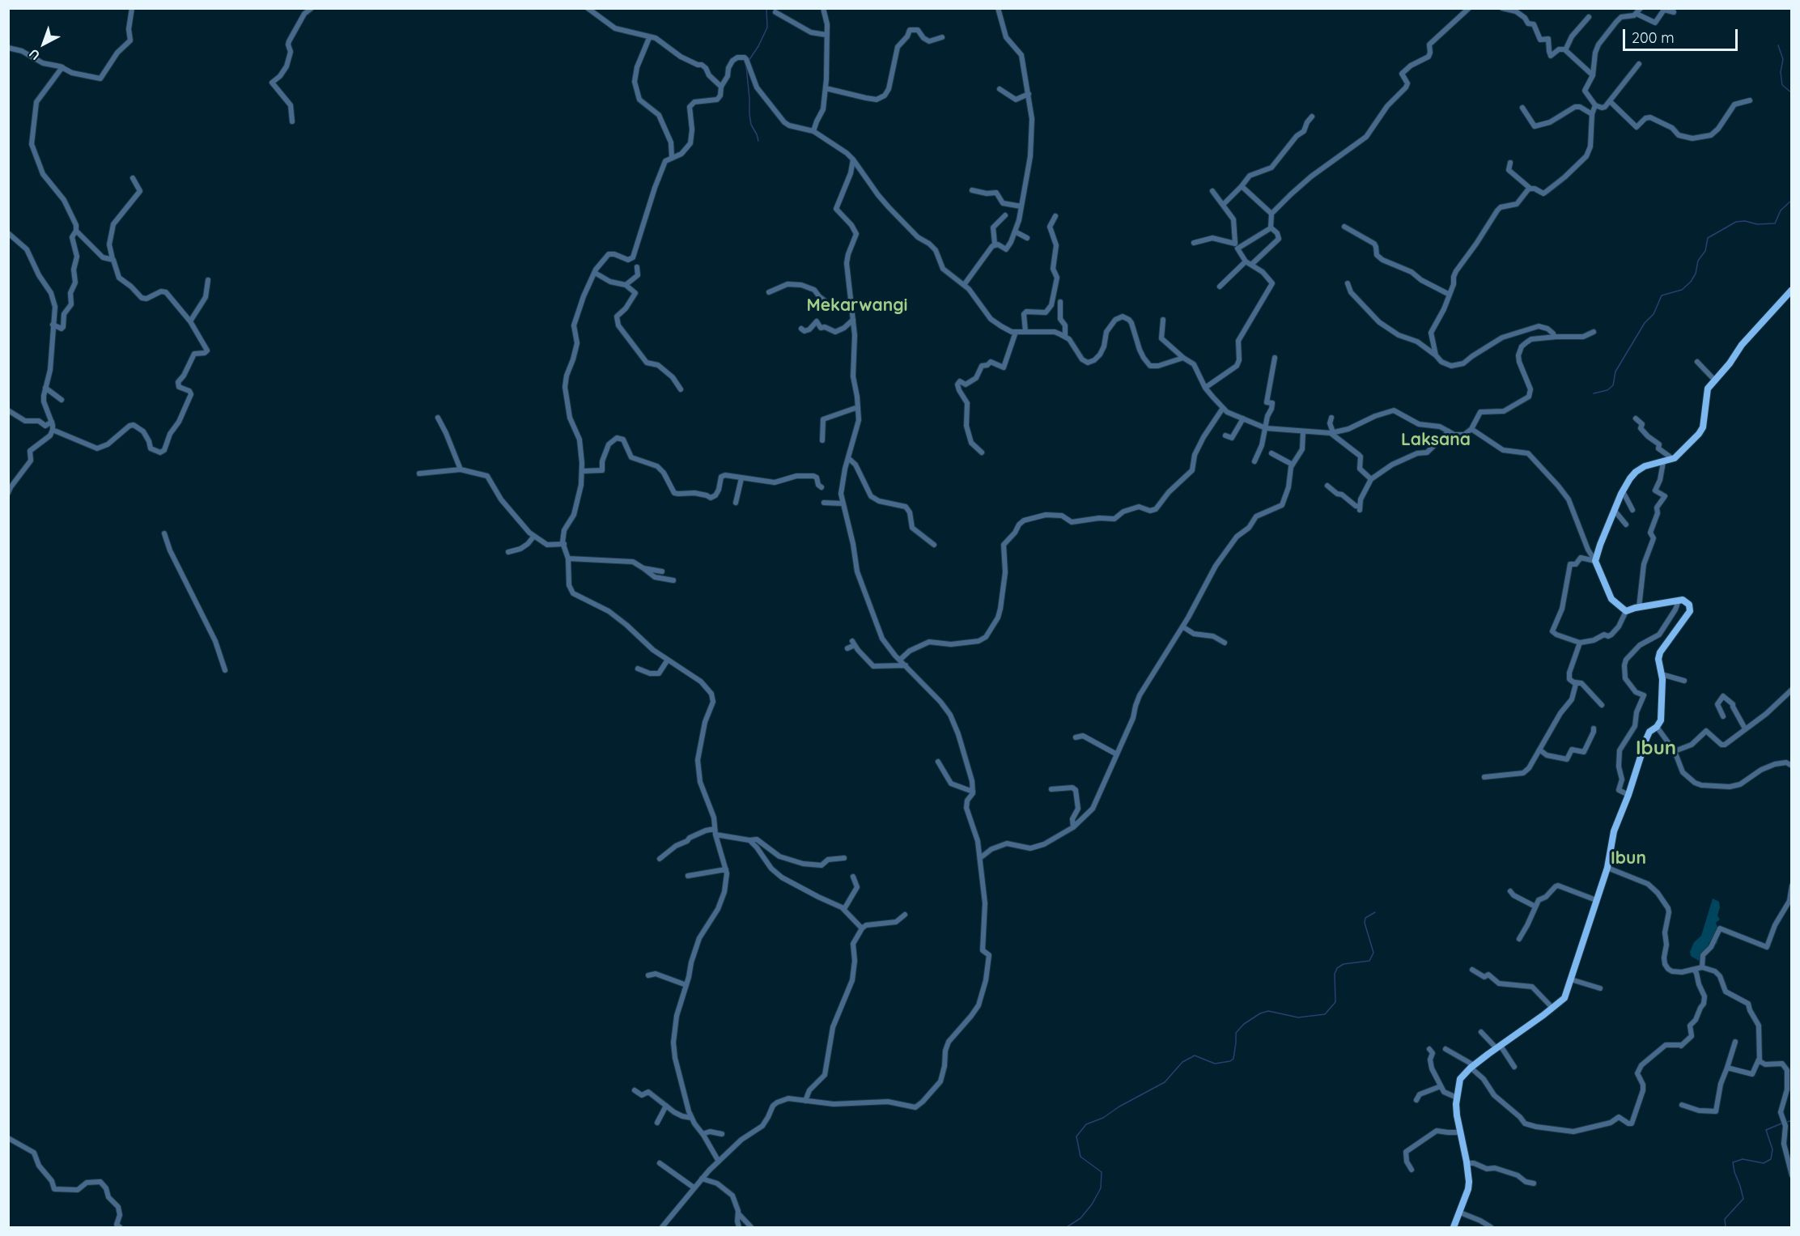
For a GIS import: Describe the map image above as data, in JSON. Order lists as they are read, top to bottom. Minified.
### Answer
{"districts":["Mekarwangi","Laksana","Ibun","Ibun"],"scale_bar":"200 m","north":"bottom left"}
